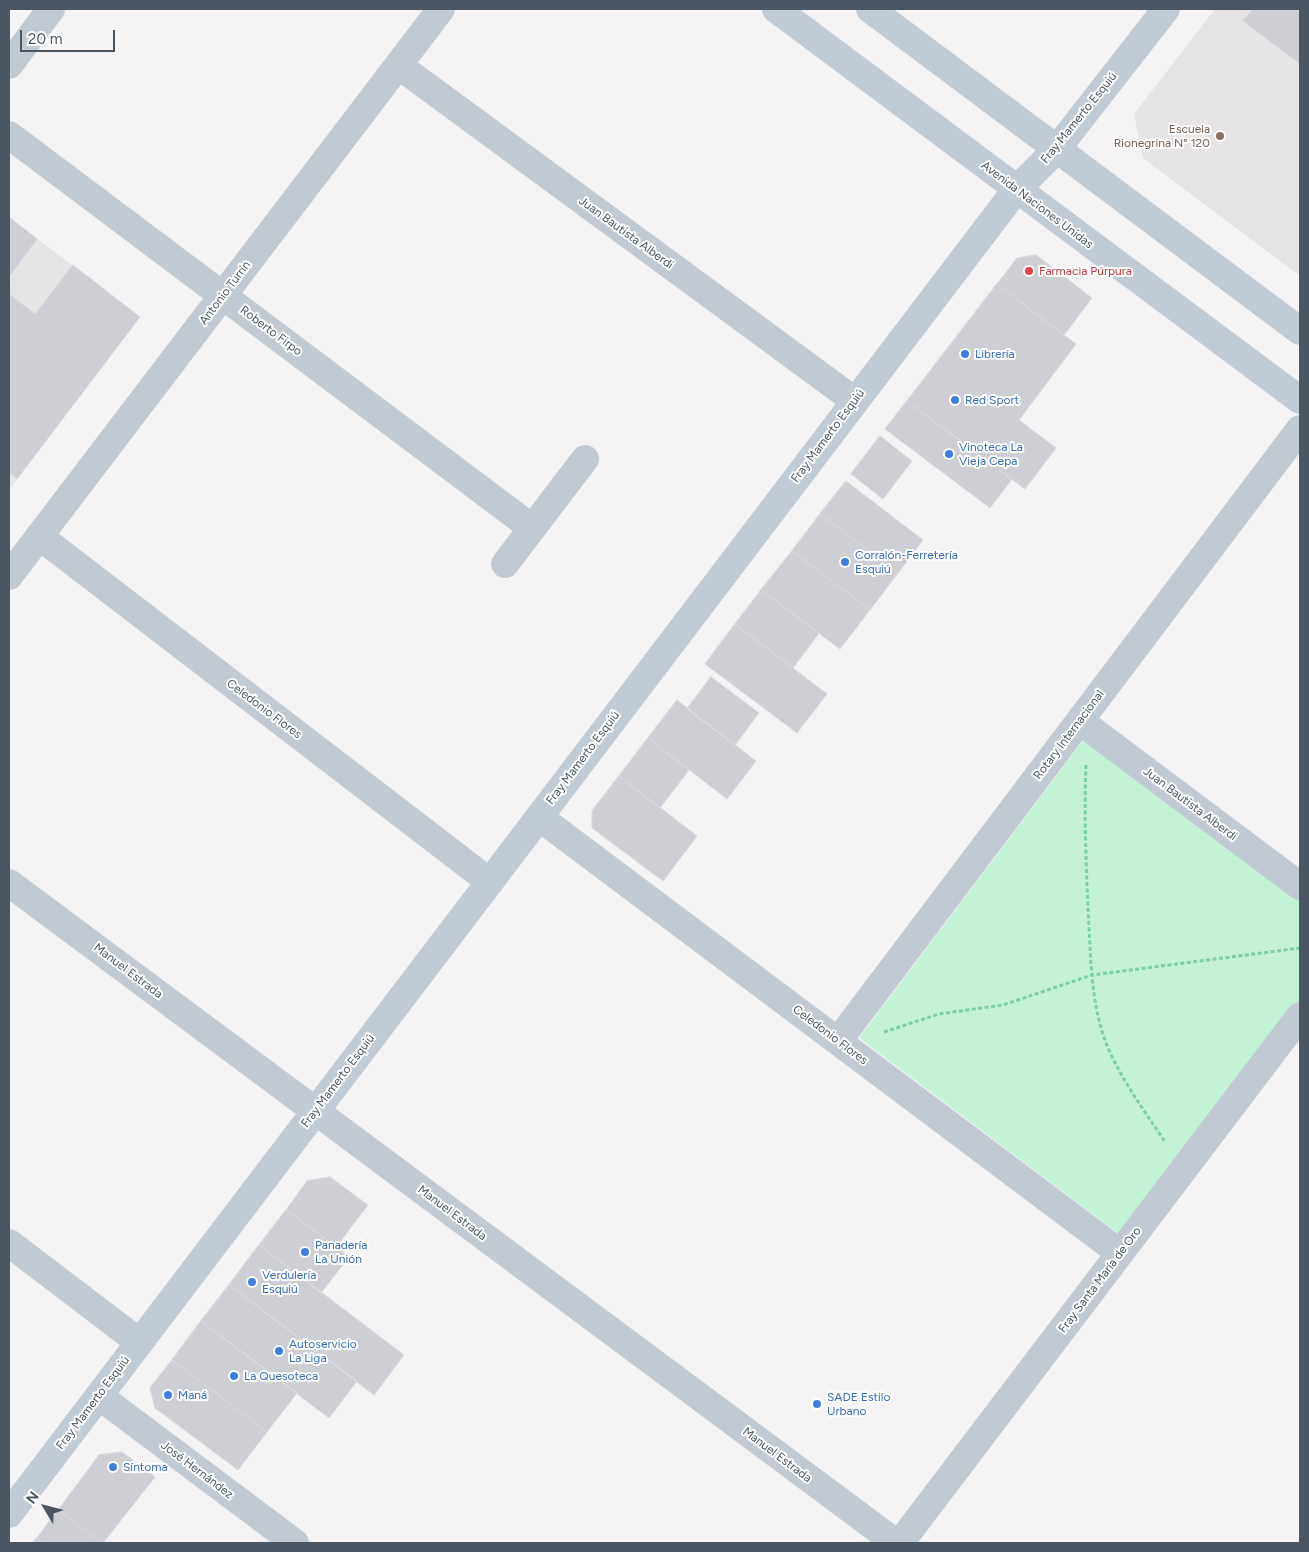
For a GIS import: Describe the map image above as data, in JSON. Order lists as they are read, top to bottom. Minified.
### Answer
{"streets":{"street":["Fray Mamerto Esquiú","Avenida Naciones Unidas","Juan Bautista Alberdi","Antonio Turrín","Roberto Firpo","Celedonio Flores","Rotary Internacional","Manuel Estrada","Fray Santa María de Oro","José Hernández"]},"crossings":[["Fray Mamerto Esquiú","Avenida Naciones Unidas"],["Fray Mamerto Esquiú","Juan Bautista Alberdi"],["Fray Mamerto Esquiú","Celedonio Flores"],["Fray Mamerto Esquiú","Manuel Estrada"],["Fray Mamerto Esquiú","José Hernández"],["Juan Bautista Alberdi","Antonio Turrín"],["Juan Bautista Alberdi","Rotary Internacional"],["Antonio Turrín","Roberto Firpo"],["Antonio Turrín","Celedonio Flores"],["Celedonio Flores","Rotary Internacional"],["Celedonio Flores","Fray Santa María de Oro"],["Manuel Estrada","Fray Santa María de Oro"]],"places":["Escuela Rionegrina N° 120","Farmacia Púrpura","Librería","Red Sport","Vinoteca La Vieja Cepa","Corralón-Ferretería Esquiú","Panadería La Unión","Verdulería Esquiú","Autoservicio La Liga","La Quesoteca","Maná","SADE Estilo Urbano","Síntoma"],"scale_bar":"20 m","north":"top left"}
